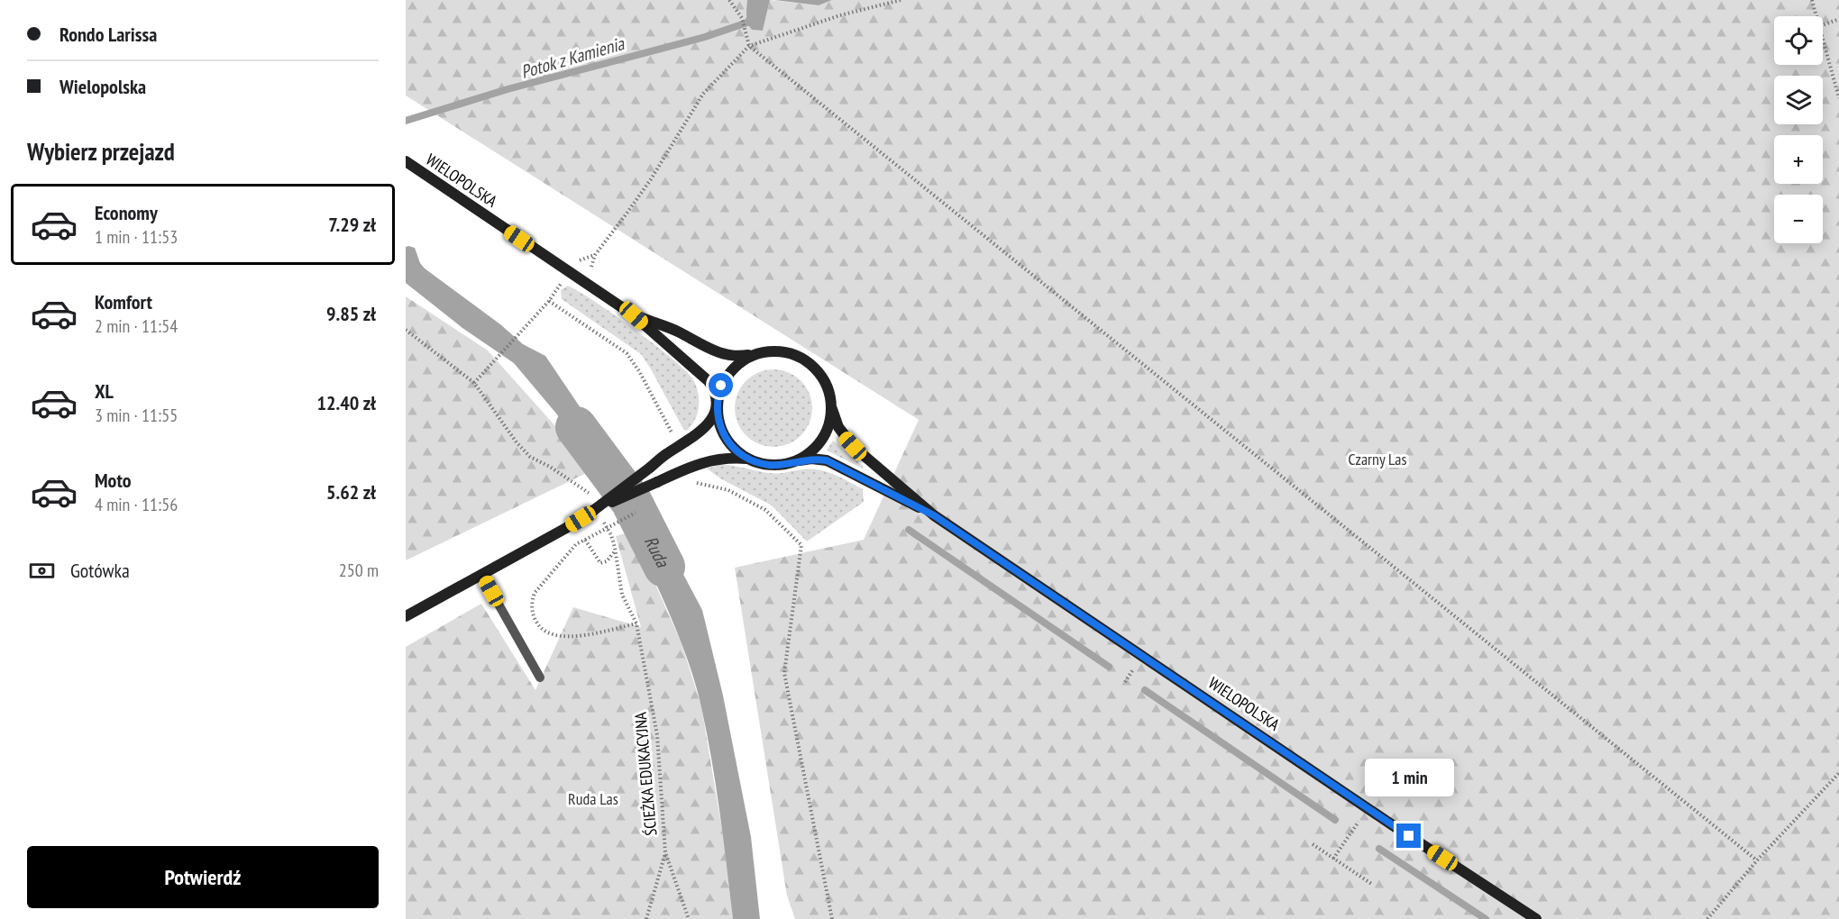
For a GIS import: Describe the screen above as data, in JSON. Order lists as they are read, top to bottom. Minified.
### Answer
{"streets":{"main road":["WIELOPOLSKA"],"path":["ŚCIEŻKA EDUKACYJNA"]},"water":["Potok z Kamienia","Ruda"],"parks":["Czarny Las","Ruda Las"],"page":{"banner":["Rondo Larissa","Wielopolska"],"map_buttons":["+","−"],"heading":"Wybierz przejazd","list":[{"name":"Economy","note":"1 min · 11:53","value":"7.29 zł"},{"name":"Komfort","note":"2 min · 11:54","value":"9.85 zł"},{"name":"XL","note":"3 min · 11:55","value":"12.40 zł"},{"name":"Moto","note":"4 min · 11:56","value":"5.62 zł"}],"pay":["Gotówka","250 m"],"bubble":"1 min","buttons":"Potwierdź"}}
